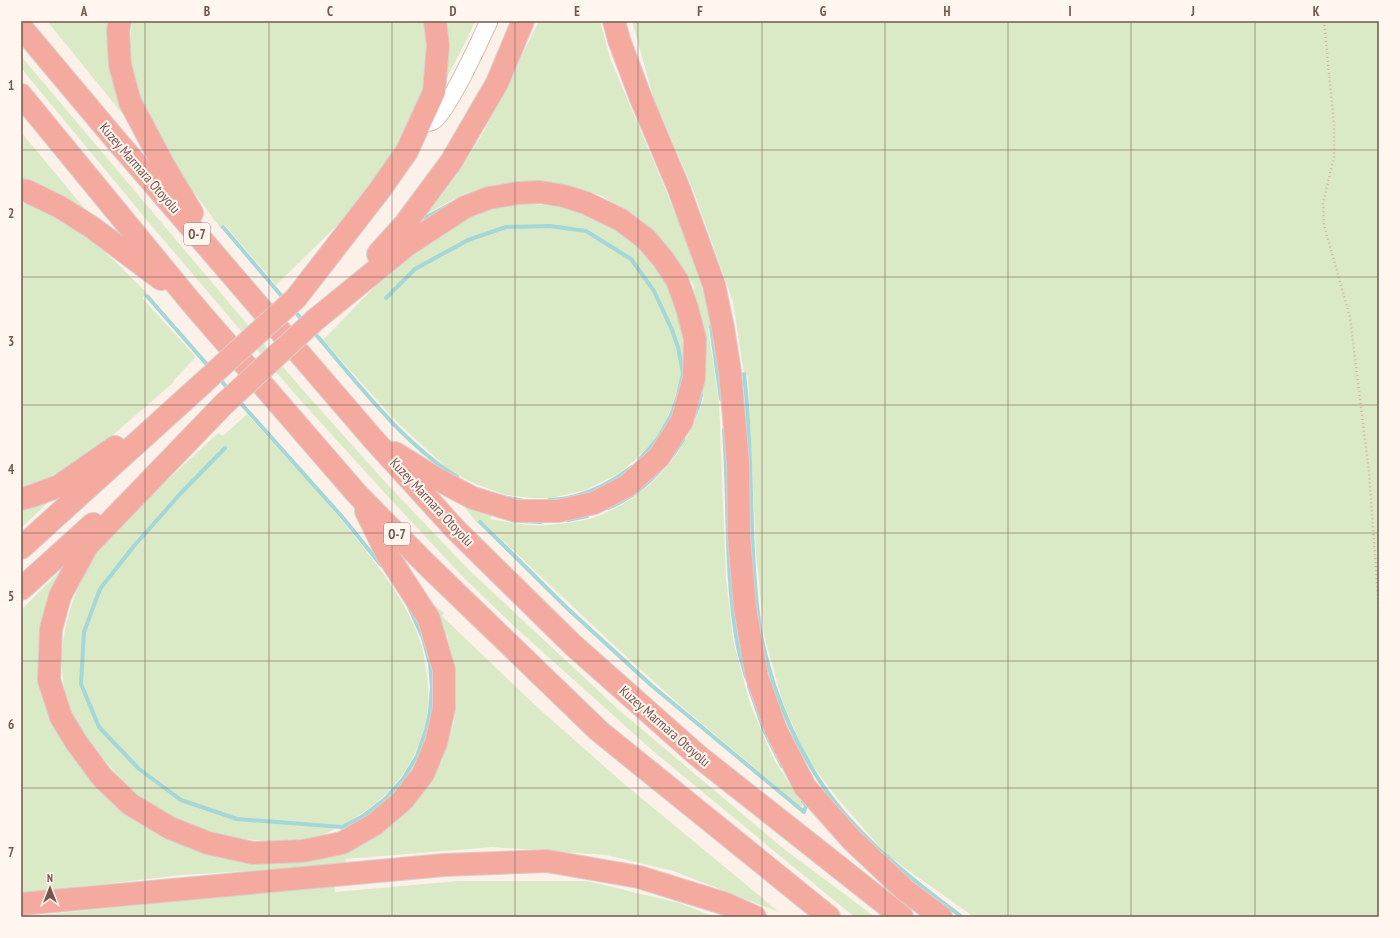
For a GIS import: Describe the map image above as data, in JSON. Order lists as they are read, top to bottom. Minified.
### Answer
{"streets":{"highway":["Kuzey Marmara Otoyolu","O-7"]},"north":"top","grid":{"columns":["A","B","C","D","E","F","G","H","I","J","K"],"rows":["1","2","3","4","5","6","7"]}}
